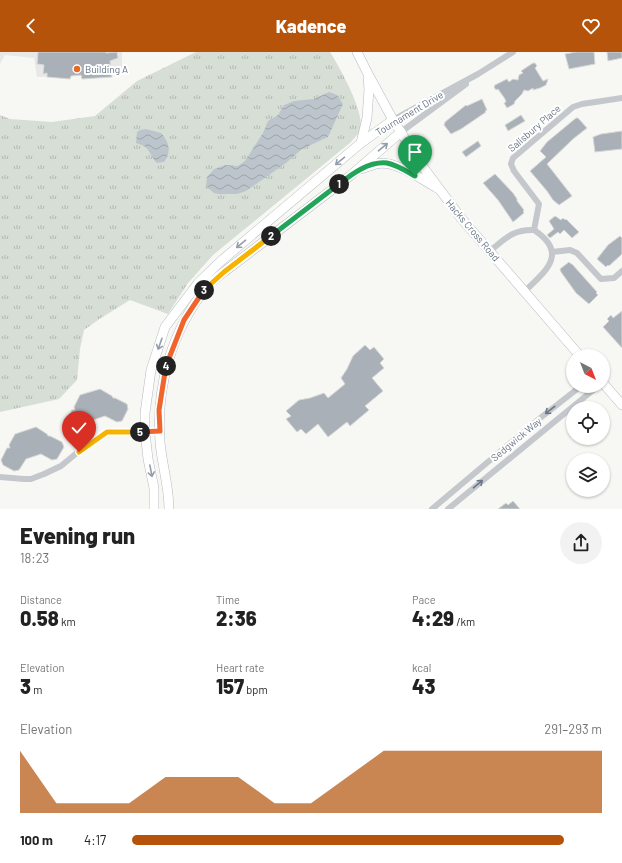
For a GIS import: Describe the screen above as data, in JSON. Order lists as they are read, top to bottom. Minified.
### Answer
{"streets":{"street":["Tournament Drive","Salisbury Place","Hacks Cross Road","Sedgwick Way"]},"crossings":[["Tournament Drive","Hacks Cross Road"]],"places":["Building A"],"north":"bottom right","page":{"header":"Kadence","pins":["1","2","3","4","5"],"heading":["Evening run","18:23"],"stats":[["Distance","0.58 km"],["Time","2:36"],["Pace","4:29 /km"],["Elevation","3 m"],["Heart rate","157 bpm"],["kcal","43"]],"chart":["Elevation","291–293 m"],"list":[{"name":"100 m","note":"4:17"}]}}
